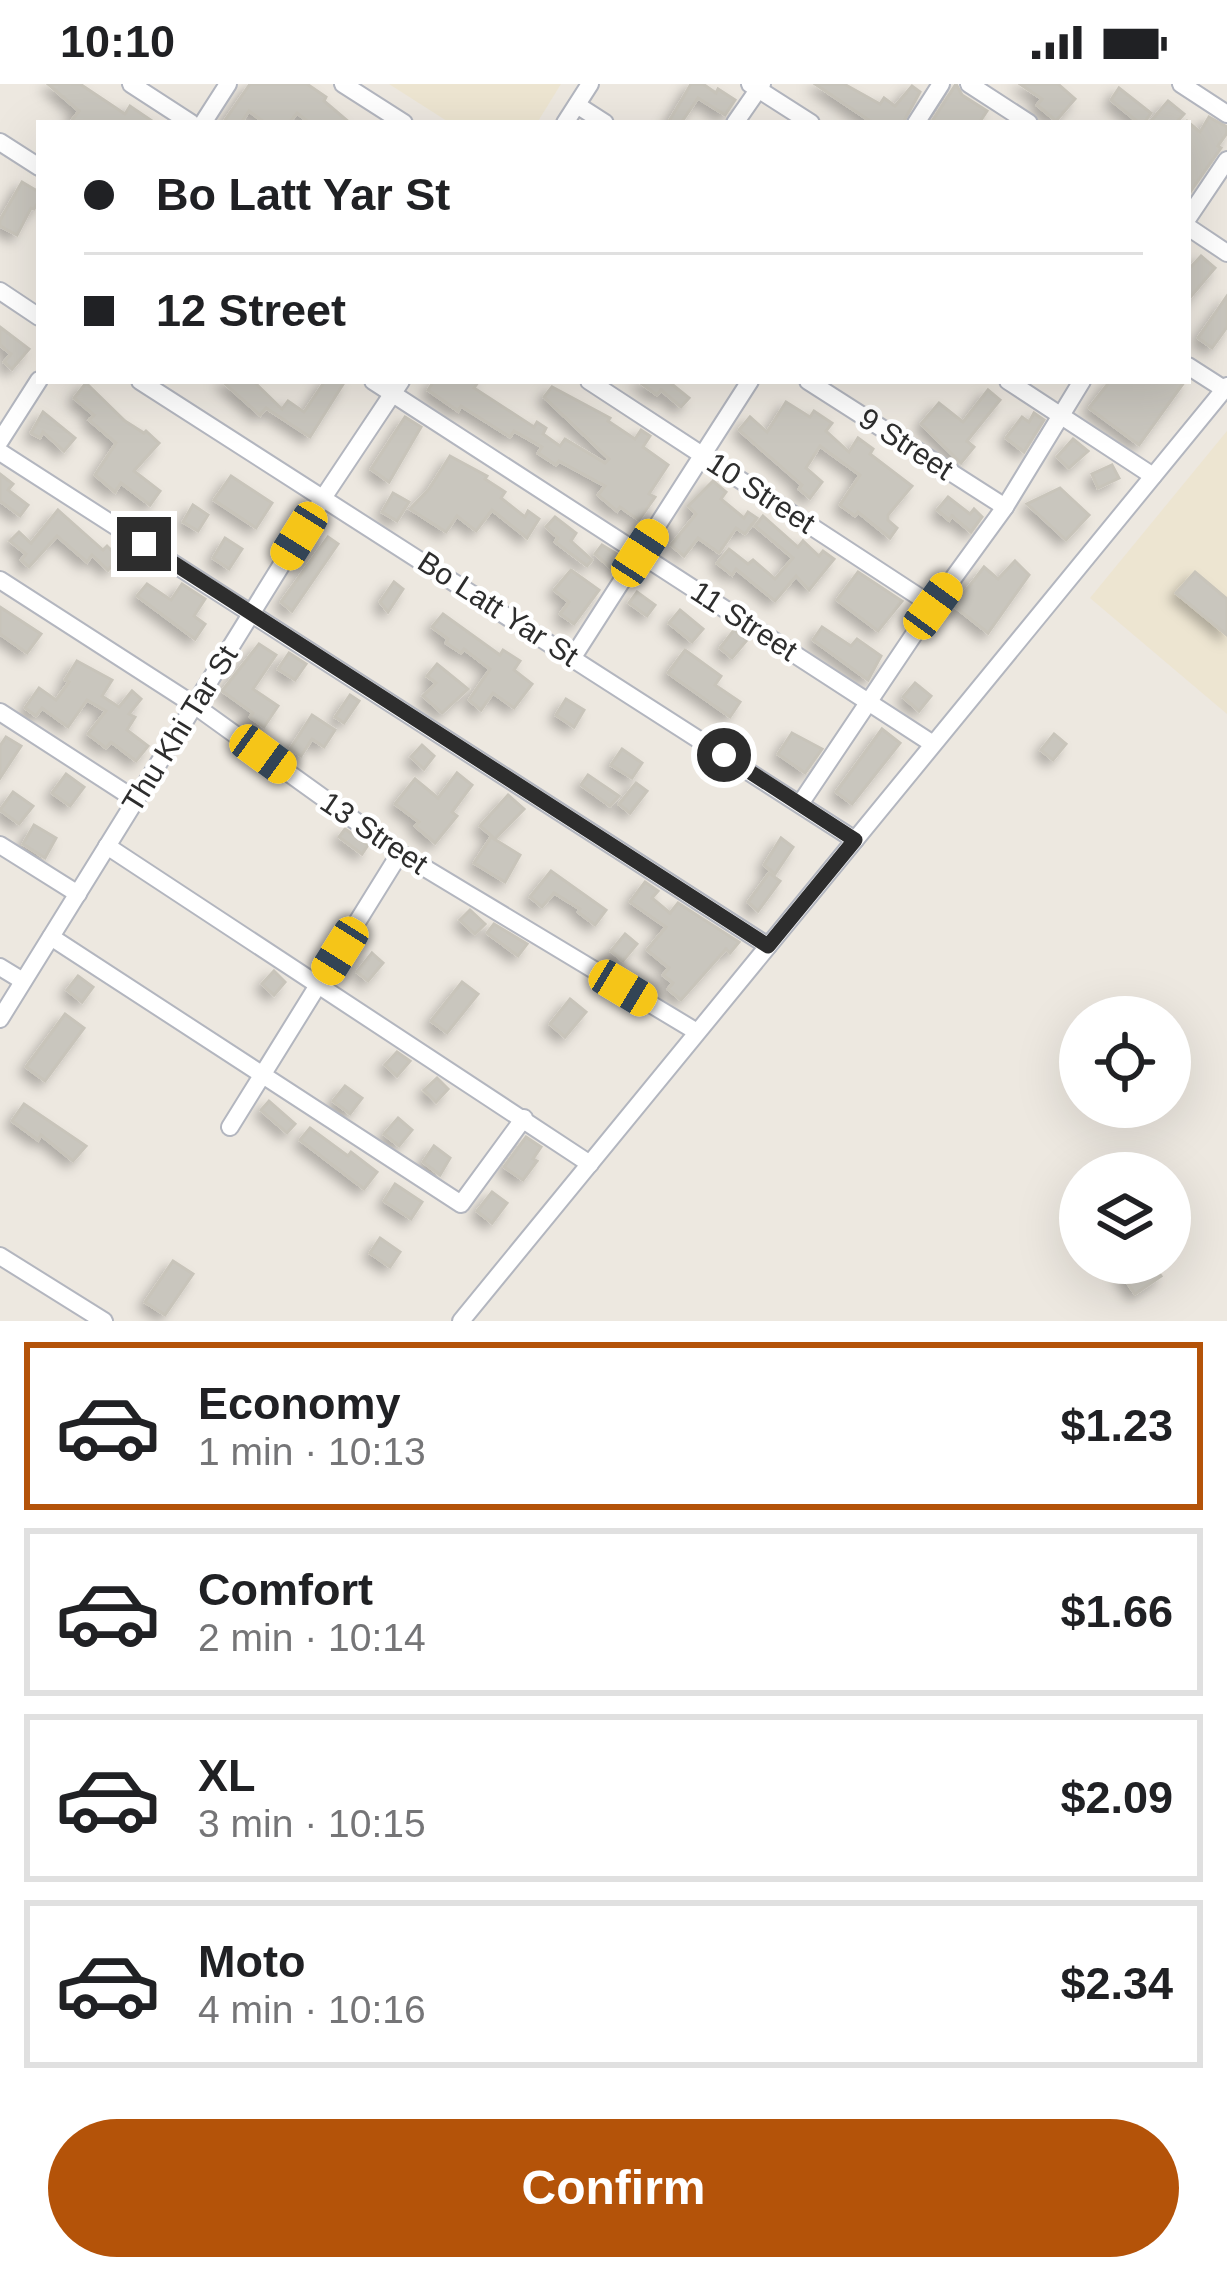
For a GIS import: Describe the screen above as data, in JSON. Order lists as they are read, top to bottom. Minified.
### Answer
{"streets":{"street":["9 Street","10 Street","Bo Latt Yar St","11 Street","Thu Khi Tar St","13 Street"]},"crossings":[["Bo Latt Yar St","Thu Khi Tar St"],["11 Street","Thu Khi Tar St"],["Thu Khi Tar St","13 Street"]],"page":{"status":"10:10","banner":["Bo Latt Yar St","12 Street"],"list":[{"name":"Economy","note":"1 min · 10:13","value":"$1.23"},{"name":"Comfort","note":"2 min · 10:14","value":"$1.66"},{"name":"XL","note":"3 min · 10:15","value":"$2.09"},{"name":"Moto","note":"4 min · 10:16","value":"$2.34"}],"buttons":"Confirm"}}
